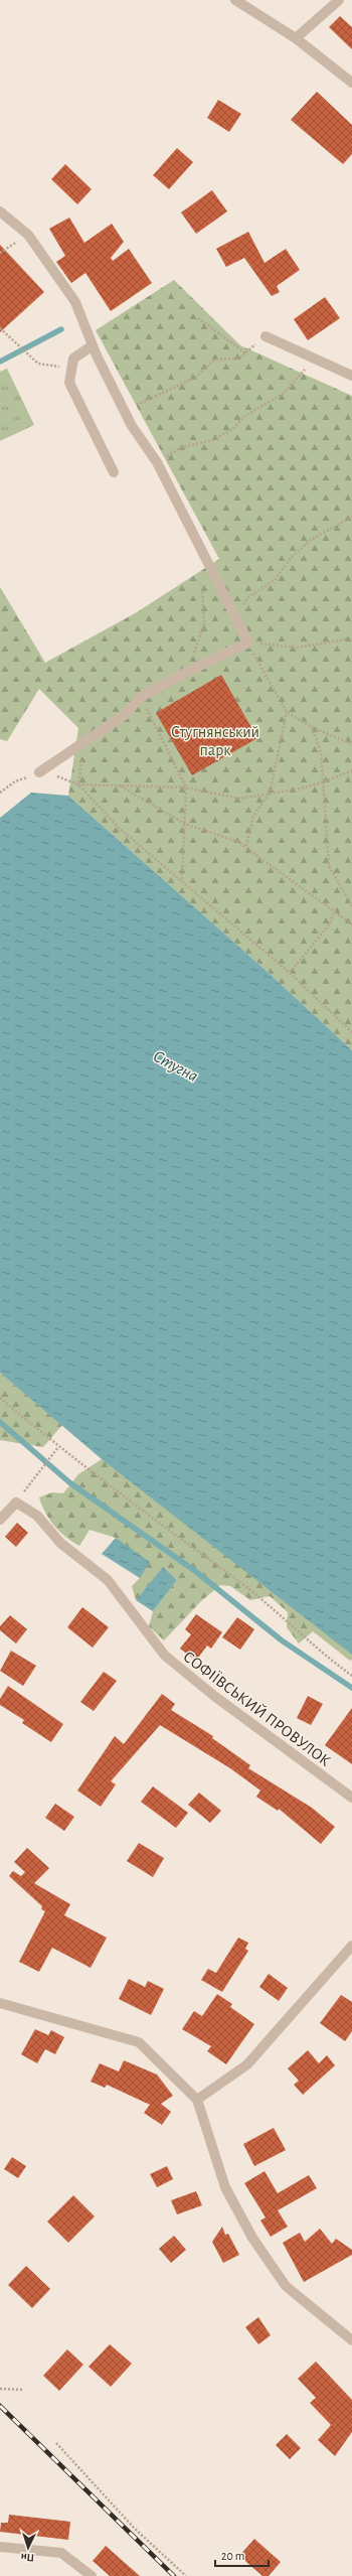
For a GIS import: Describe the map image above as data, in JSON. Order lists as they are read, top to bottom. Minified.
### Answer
{"streets":{"street":["СОФІЇВСЬКИЙ ПРОВУЛОК"]},"water":["Стугна"],"parks":["Стугнянський парк"],"scale_bar":"20 m","north":"bottom"}
